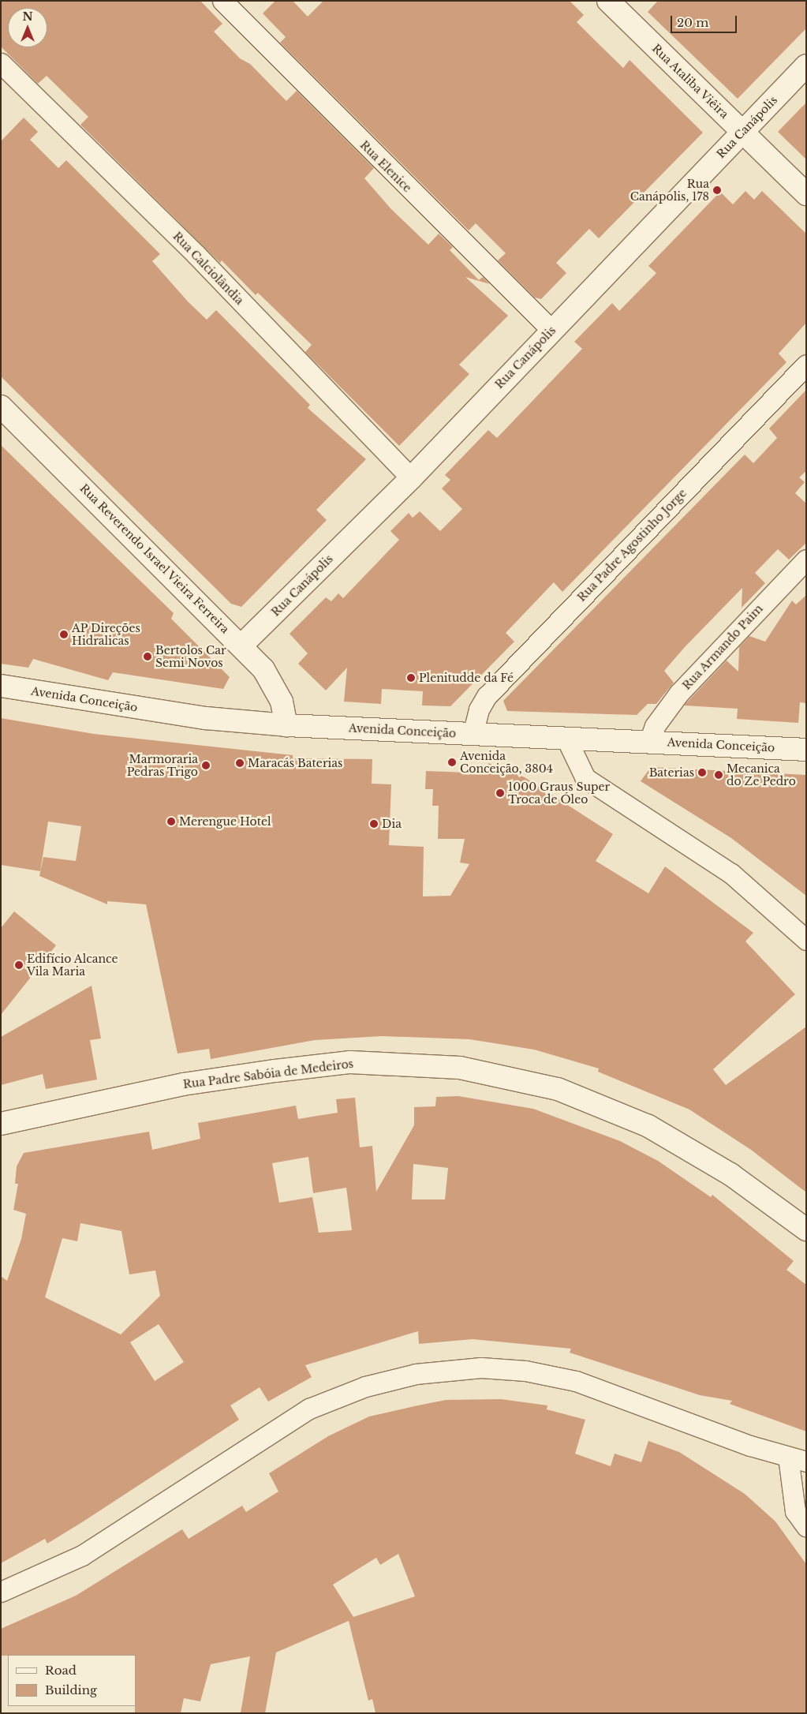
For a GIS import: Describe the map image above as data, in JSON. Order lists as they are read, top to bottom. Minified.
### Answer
{"streets":{"street":["Rua Ataliba Viêira","Rua Canápolis","Rua Elenice","Rua Calciolândia","Rua Padre Agostinho Jorge","Rua Reverendo Israel Vieira Ferreira","Rua Armando Paim","Avenida Conceição","Rua Padre Sabóia de Medeiros"]},"crossings":[["Rua Ataliba Viêira","Rua Canápolis"],["Rua Canápolis","Rua Elenice"],["Rua Canápolis","Rua Calciolândia"],["Rua Canápolis","Rua Reverendo Israel Vieira Ferreira"],["Rua Padre Agostinho Jorge","Avenida Conceição"],["Rua Reverendo Israel Vieira Ferreira","Avenida Conceição"],["Rua Armando Paim","Avenida Conceição"]],"places":["Rua Canápolis, 178","AP Direções Hidralicas","Bertolos Car Semi Novos","Plenitudde da Fé","Avenida Conceição, 3804","Maracás Baterias","Marmoraria Pedras Trigo","Baterias","Mecanica do Ze Pedro","1000 Graus Super Troca de Óleo","Merengue Hotel","Dia","Edifício Alcance Vila Maria"],"legend":["Road","Building"],"scale_bar":"20 m","north":"top"}
